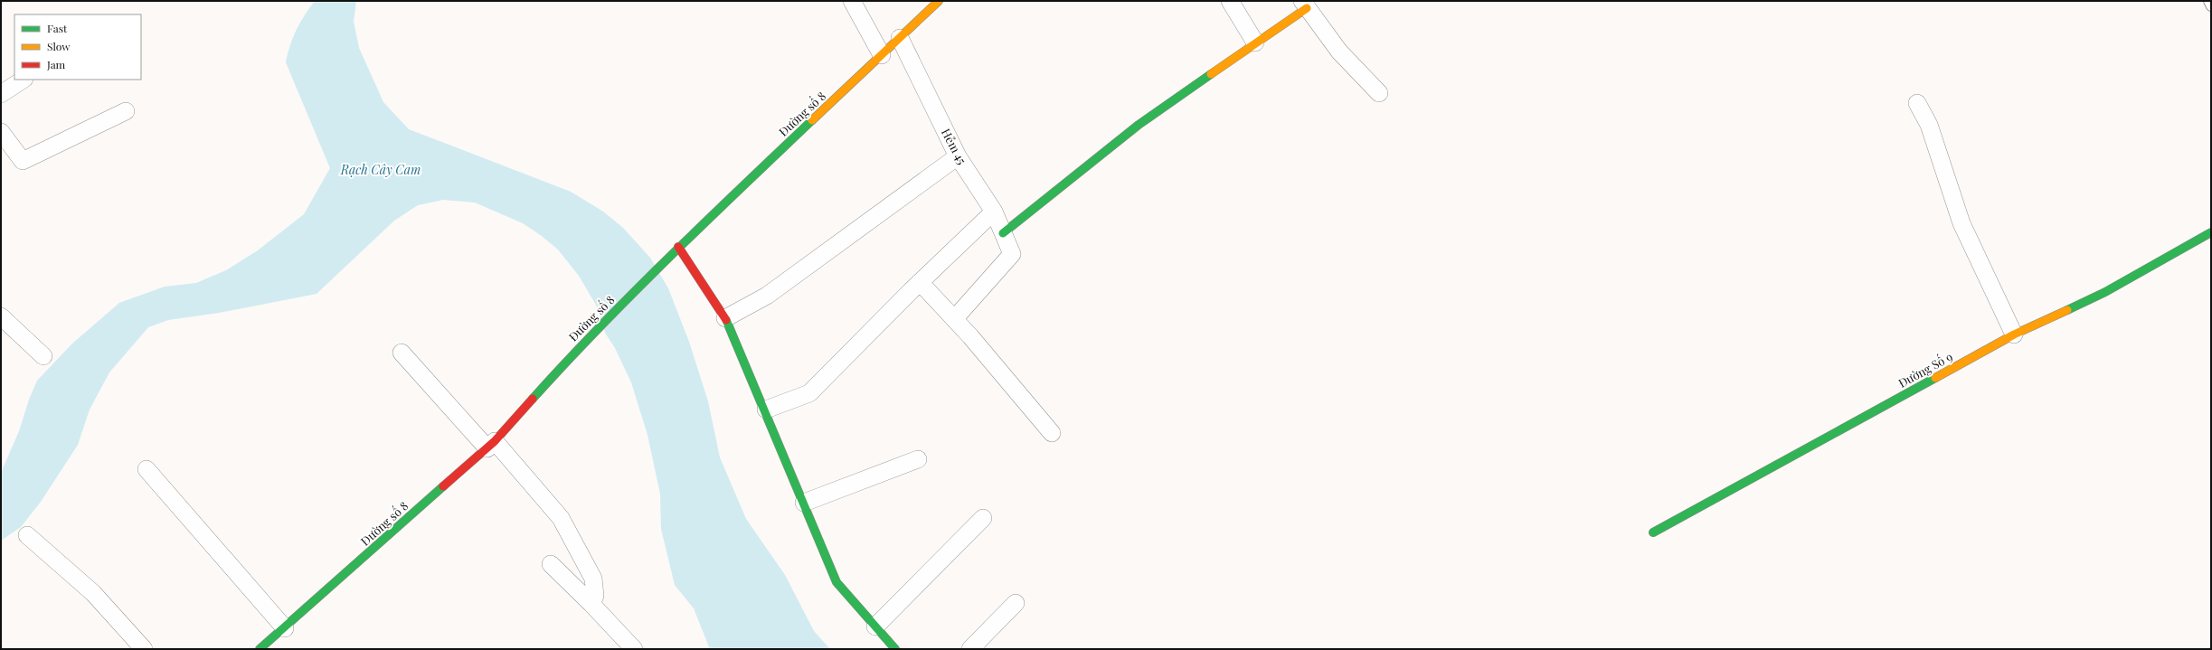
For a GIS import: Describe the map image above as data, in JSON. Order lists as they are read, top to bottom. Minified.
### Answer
{"streets":{"street":["Đường số 8","Hẻm 45","Đường Số 9"]},"crossings":[["Đường số 8","Hẻm 45"]],"water":["Rạch Cây Cam"],"legend":["Fast","Slow","Jam"]}
